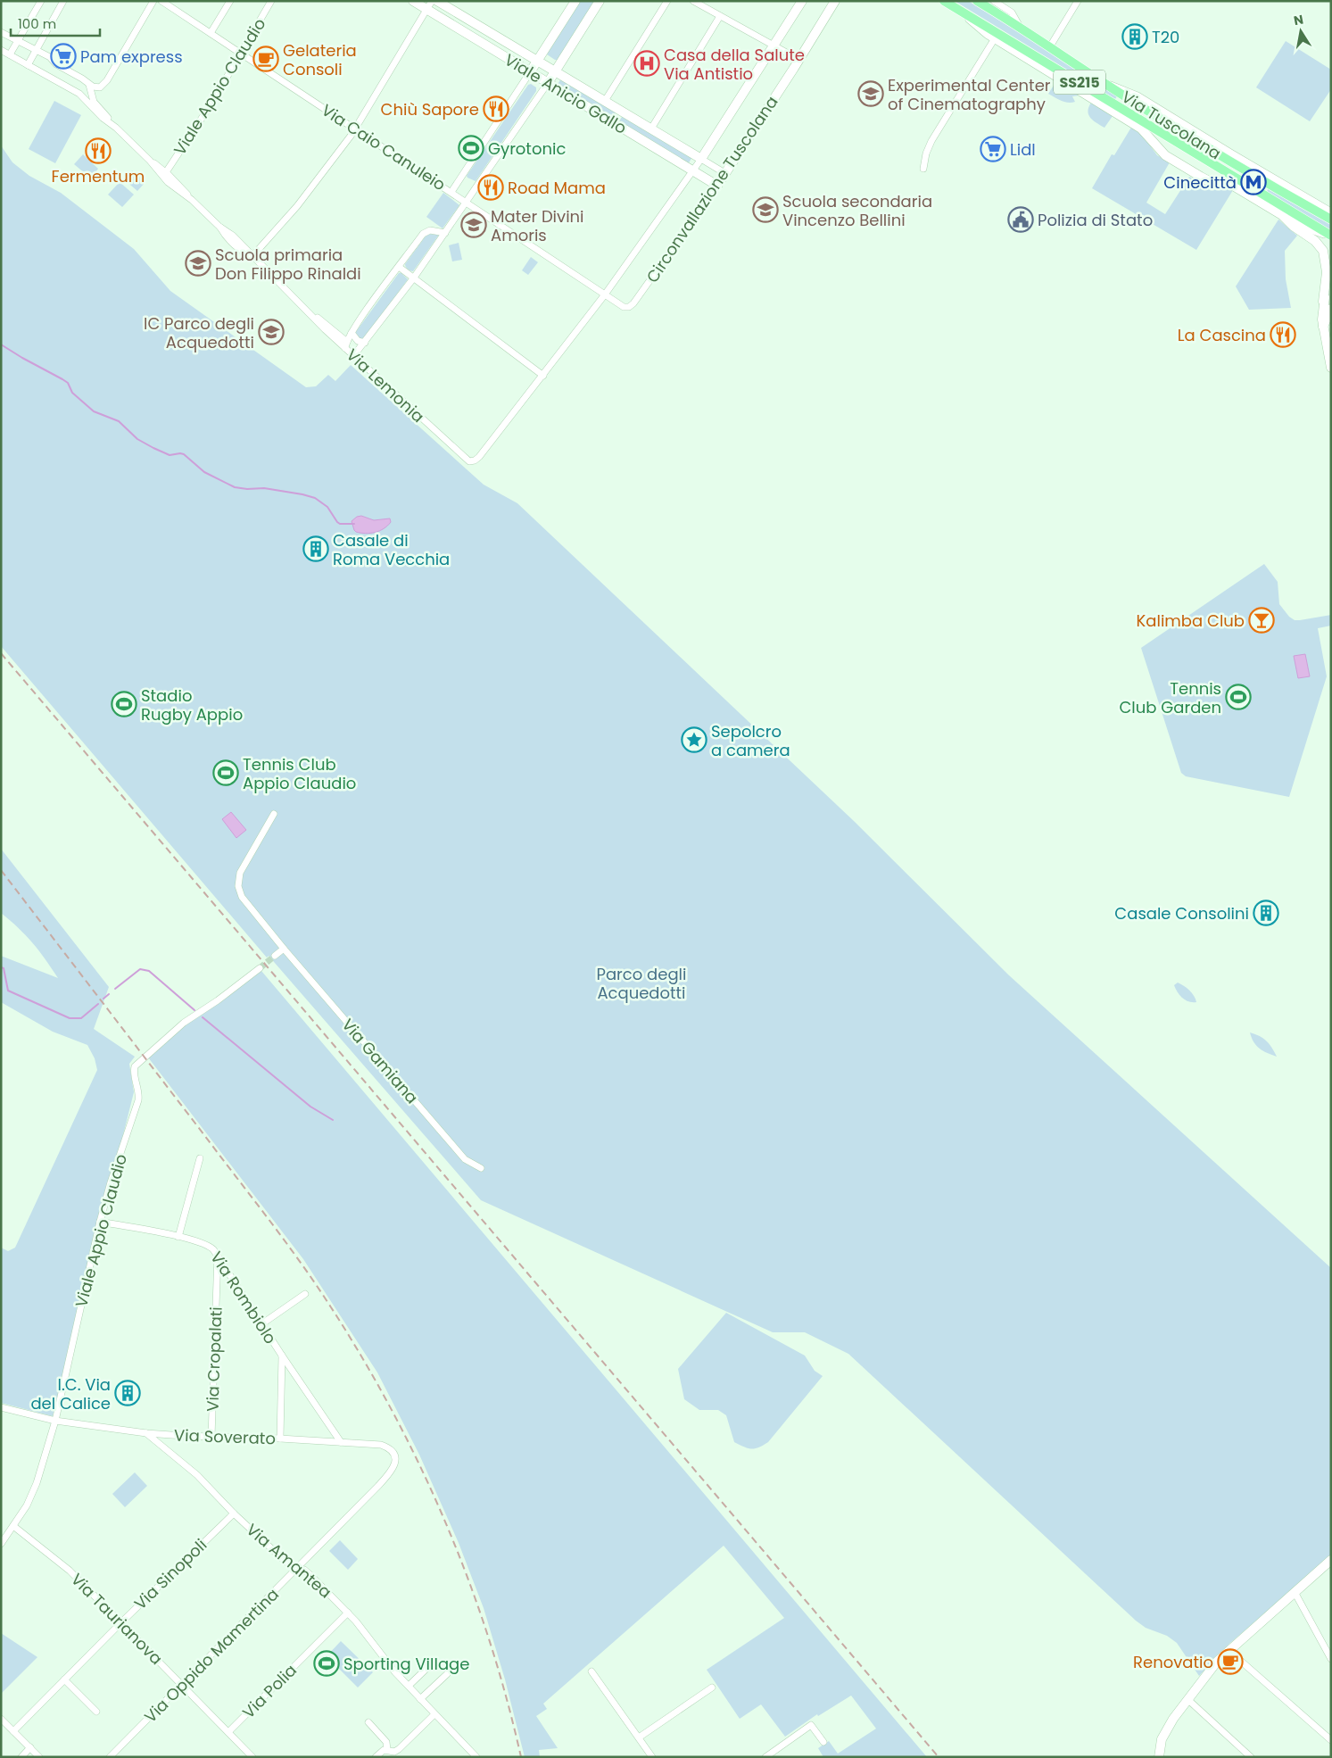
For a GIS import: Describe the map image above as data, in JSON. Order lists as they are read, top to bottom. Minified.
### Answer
{"streets":{"main road":["SS215","Via Tuscolana"],"street":["Viale Appio Claudio","Viale Anicio Gallo","Via Caio Canuleio","Circonvallazione Tuscolana","Via Lemonia","Via Gamiana","Via Rombiolo","Via Cropalati","Via Soverato","Via Amantea","Via Sinopoli","Via Taurianova","Via Oppido Mamertina","Via Polia"]},"crossings":[["Viale Appio Claudio","Via Caio Canuleio"],["Viale Appio Claudio","Via Lemonia"],["Viale Appio Claudio","Via Rombiolo"],["Viale Appio Claudio","Via Soverato"],["Viale Appio Claudio","Via Taurianova"],["Viale Anicio Gallo","Circonvallazione Tuscolana"],["Via Caio Canuleio","Circonvallazione Tuscolana"],["Circonvallazione Tuscolana","Via Lemonia"],["Via Rombiolo","Via Cropalati"],["Via Rombiolo","Via Soverato"],["Via Cropalati","Via Soverato"],["Via Soverato","Via Amantea"],["Via Soverato","Via Oppido Mamertina"],["Via Amantea","Via Sinopoli"],["Via Amantea","Via Oppido Mamertina"],["Via Amantea","Via Polia"],["Via Sinopoli","Via Taurianova"],["Via Taurianova","Via Oppido Mamertina"],["Via Taurianova","Via Polia"]],"parks":["Parco degli Acquedotti"],"places":{"building":["T20","Casale di Roma Vecchia","Casale Consolini","I.C. Via del Calice"],"supermarket":["Pam express","Lidl"],"cafe":["Gelateria Consoli","Renovatio"],"hospital":["Casa della Salute Via Antistio"],"school or university":["Experimental Center of Cinematography","Scuola secondaria Vincenzo Bellini","Mater Divini Amoris","Scuola primaria Don Filippo Rinaldi","IC Parco degli Acquedotti"],"restaurant":["Chiù Sapore","Fermentum","Road Mama","La Cascina"],"sports":["Gyrotonic","Tennis Club Garden","Stadio Rugby Appio","Tennis Club Appio Claudio","Sporting Village"],"metro station":["Cinecittà"],"public building":["Polizia di Stato"],"bar":["Kalimba Club"],"place":["Sepolcro a camera"]},"scale_bar":"100 m","north":"top"}
